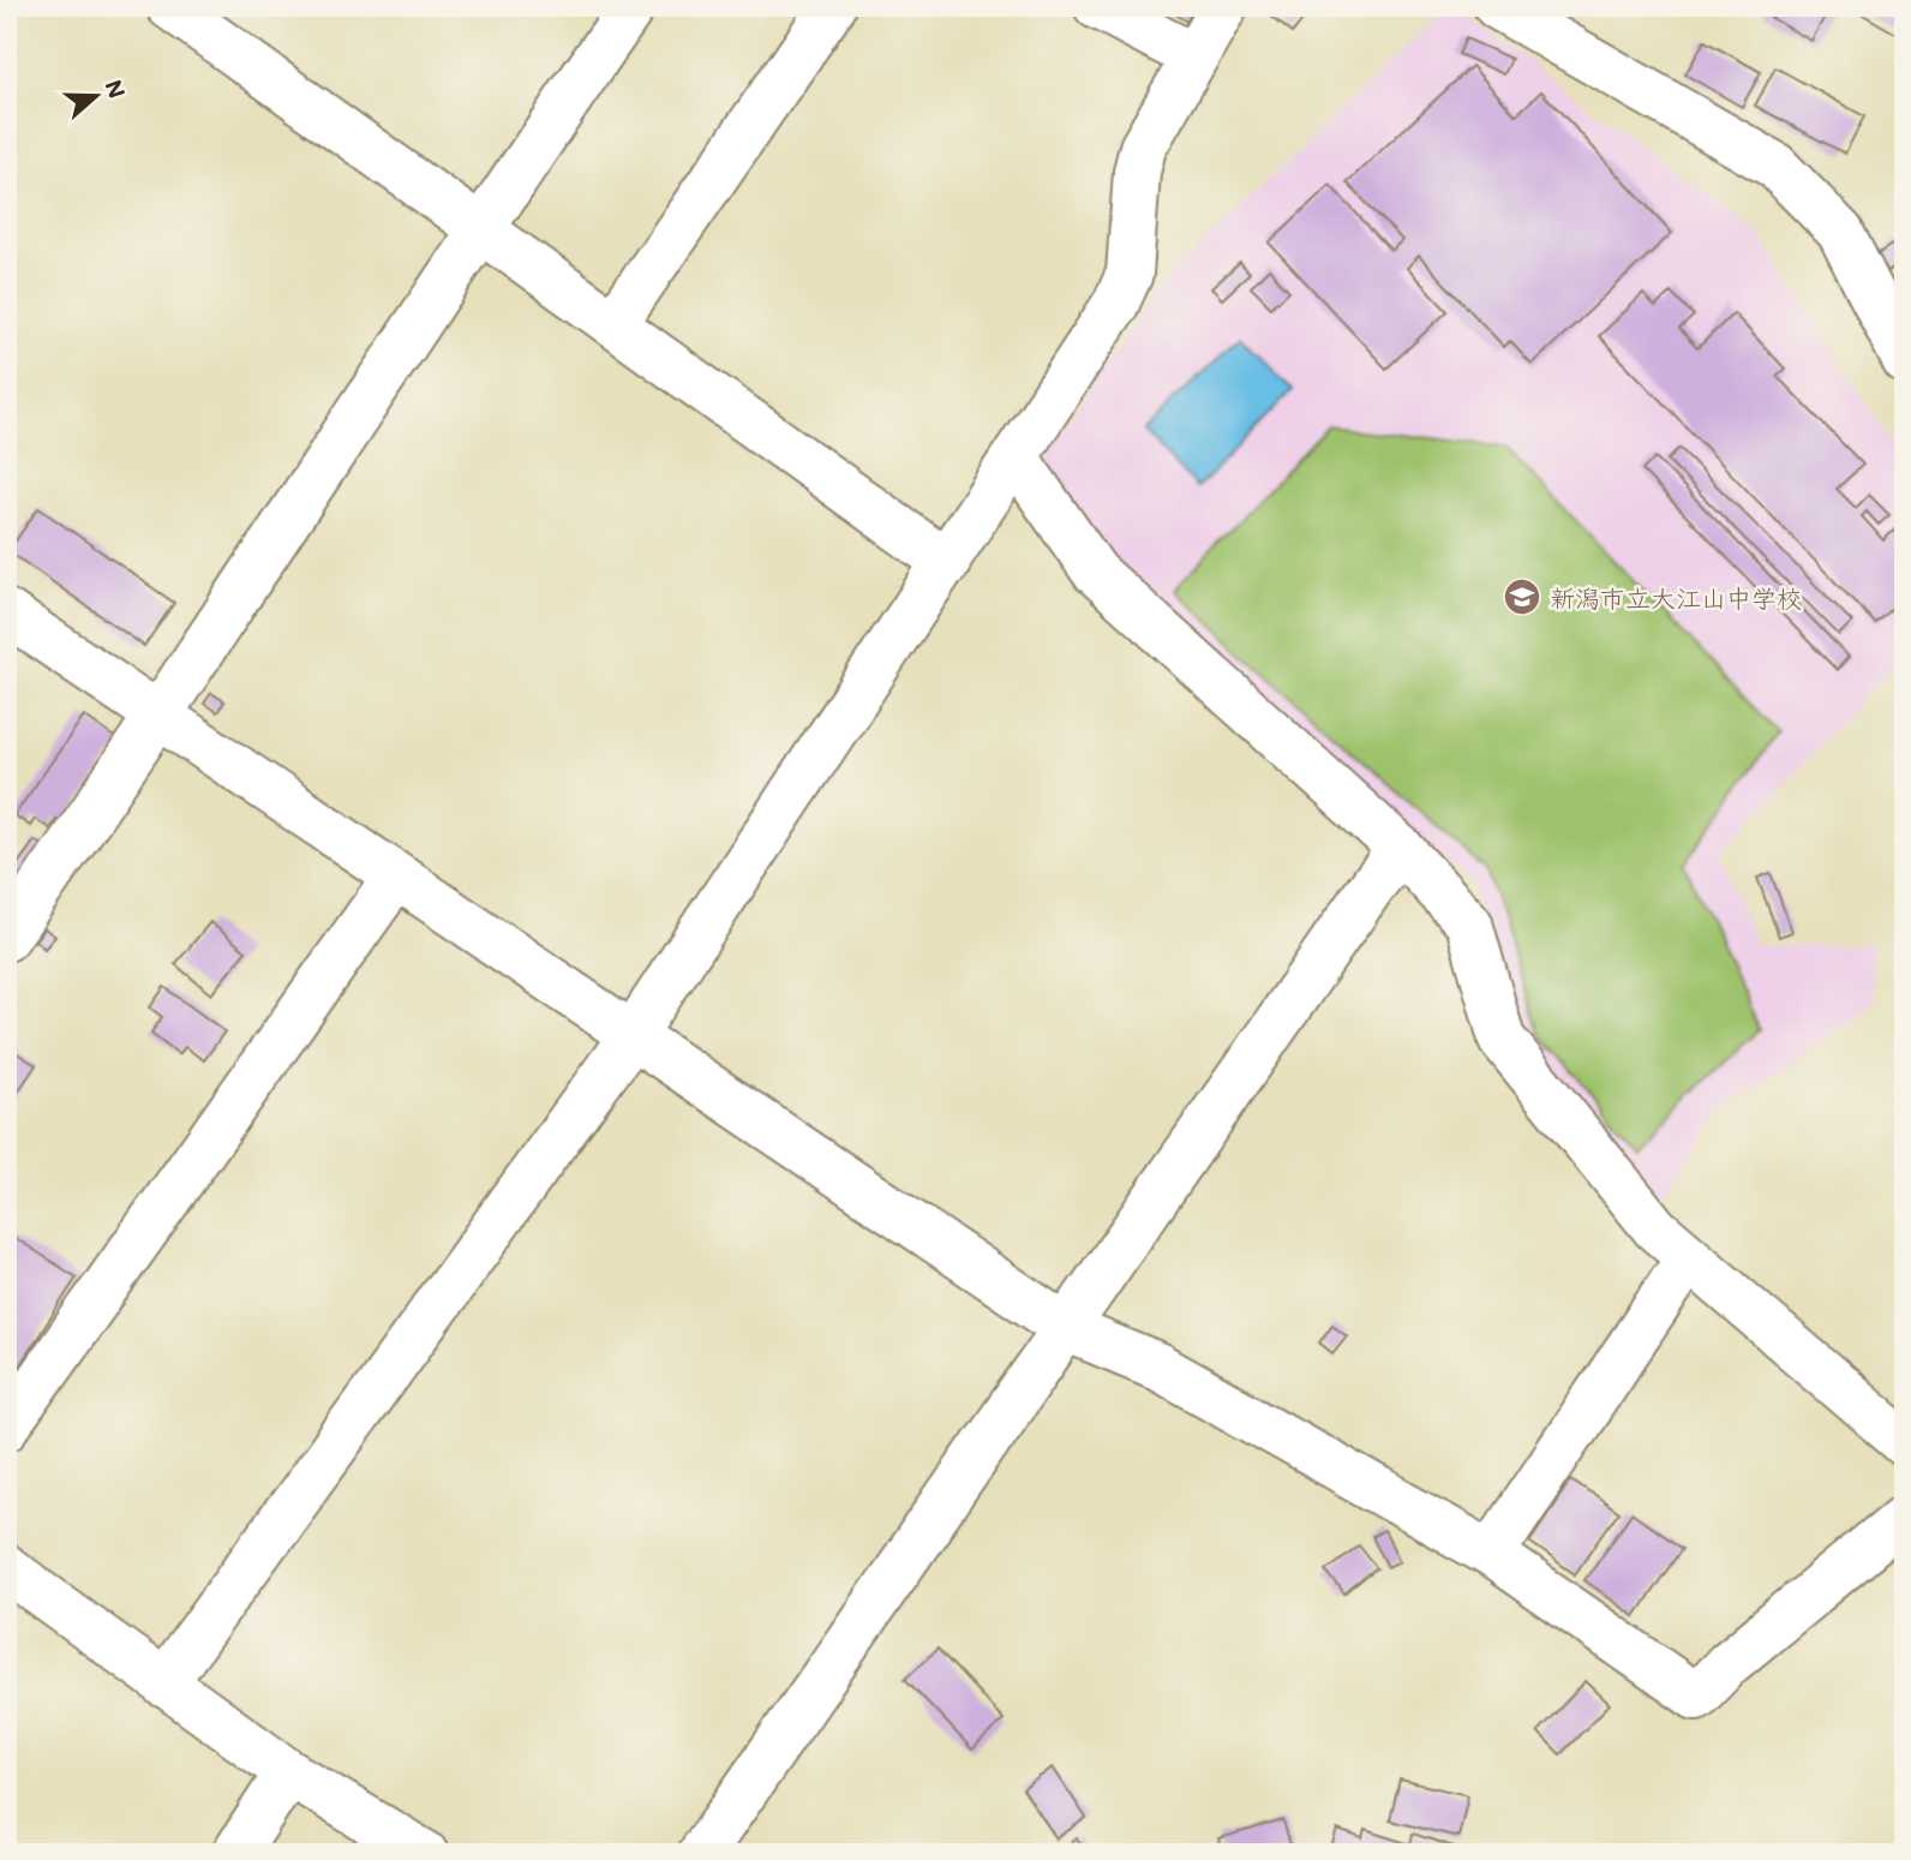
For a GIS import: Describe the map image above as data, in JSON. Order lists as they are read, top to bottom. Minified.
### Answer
{"places":{"school or university":["新潟市立大江山中学校"]},"north":"right"}
